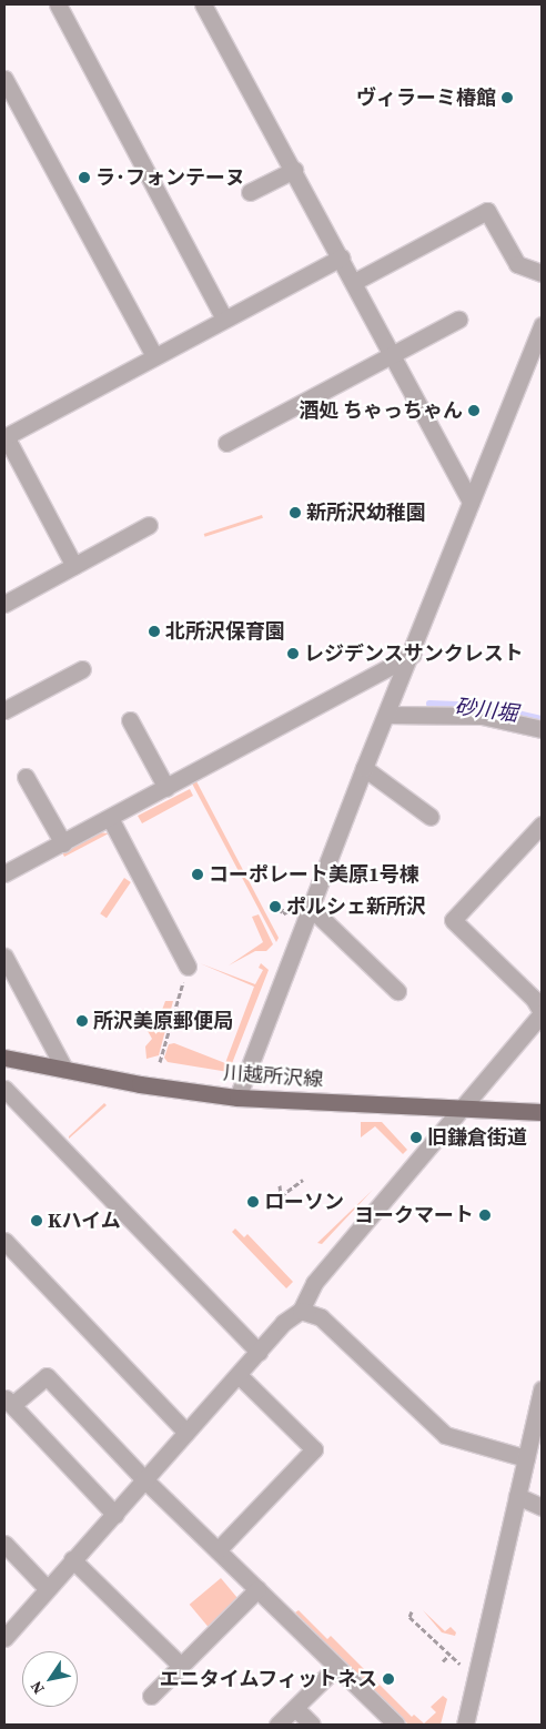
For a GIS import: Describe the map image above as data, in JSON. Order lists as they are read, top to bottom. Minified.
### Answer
{"streets":{"main road":["川越所沢線"]},"water":["砂川堀"],"places":["ヴィラーミ椿館","ラ･フォンテーヌ","酒処 ちゃっちゃん","新所沢幼稚園","北所沢保育園","レジデンスサンクレスト","コーポレート美原1号棟","ポルシェ新所沢","所沢美原郵便局","旧鎌倉街道","ローソン","ヨークマート","Kハイム","エニタイムフィットネス"],"north":"bottom left"}
